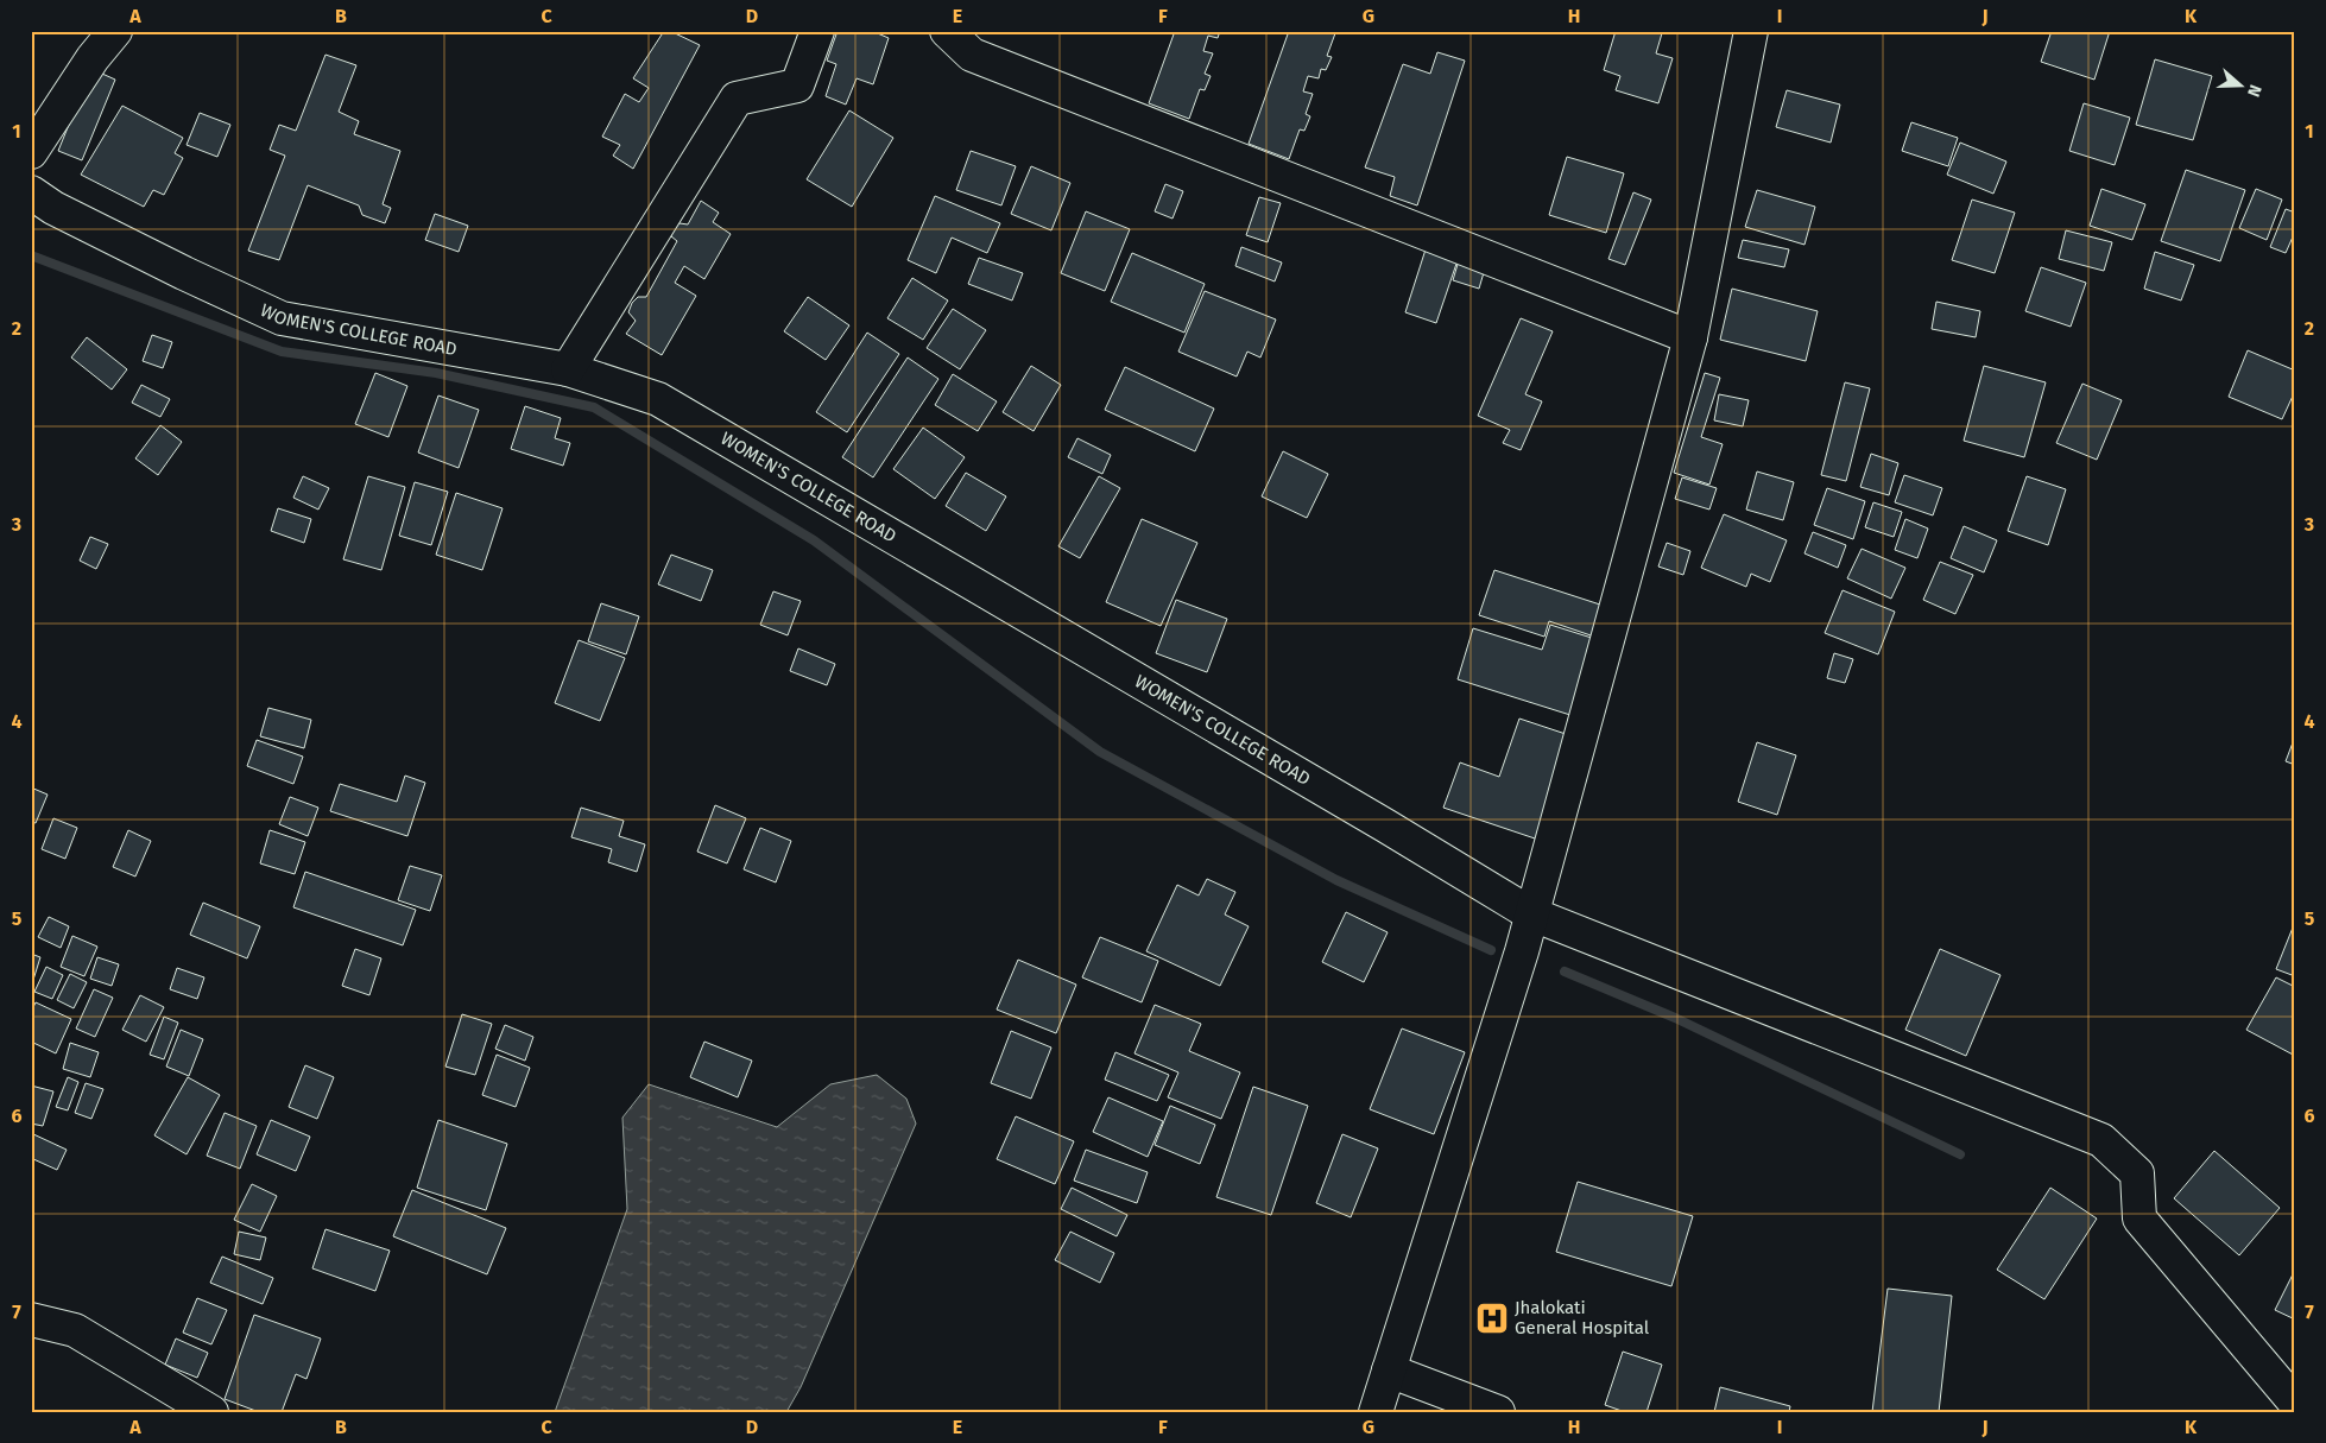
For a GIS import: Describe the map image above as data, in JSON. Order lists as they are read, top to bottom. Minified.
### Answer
{"streets":{"street":["WOMEN'S COLLEGE ROAD"]},"places":{"hospital":["Jhalokati General Hospital"]},"north":"right","grid":{"columns":["A","B","C","D","E","F","G","H","I","J","K"],"rows":["1","2","3","4","5","6","7"]}}
